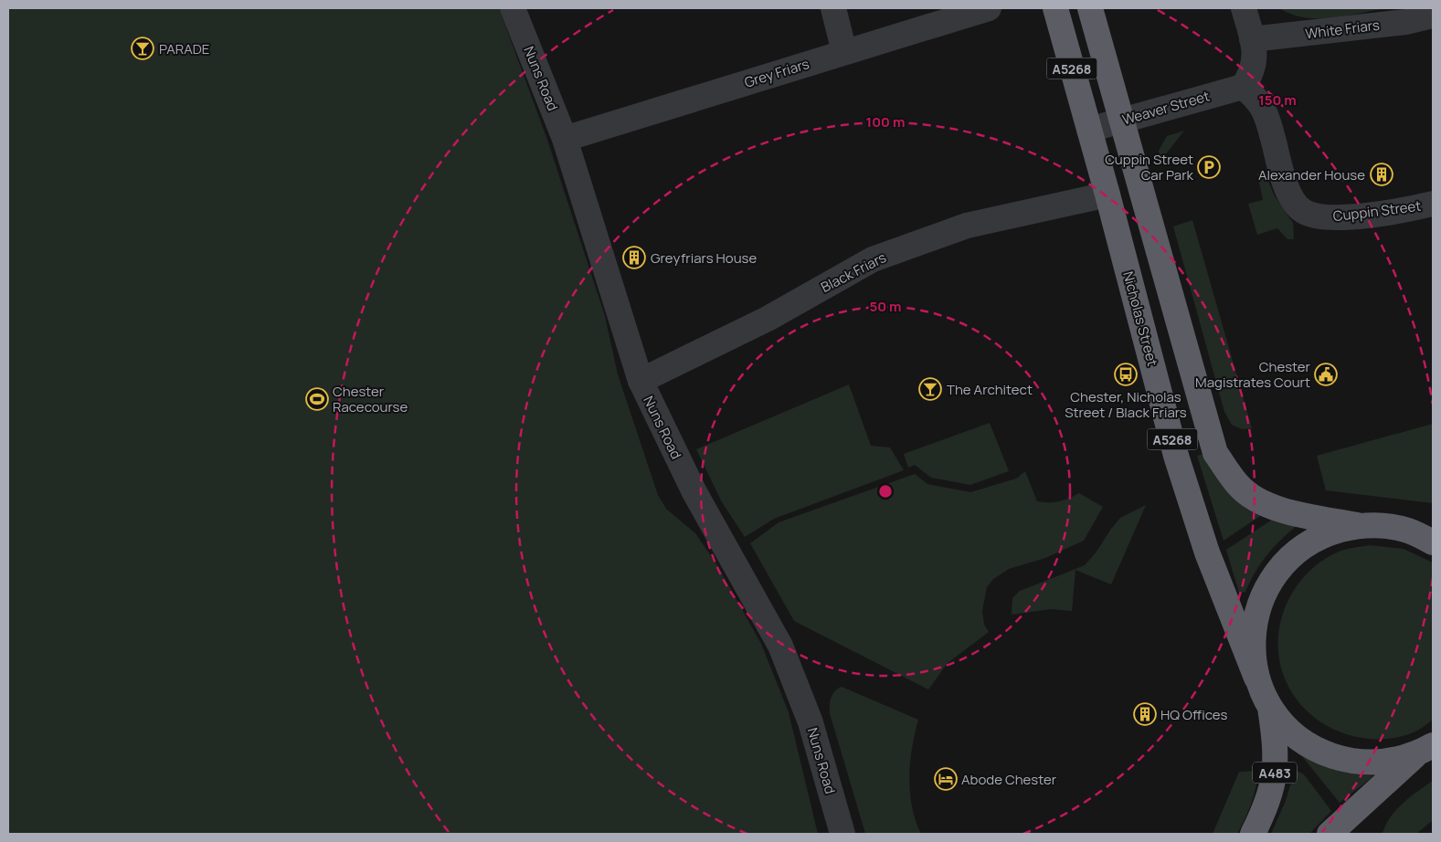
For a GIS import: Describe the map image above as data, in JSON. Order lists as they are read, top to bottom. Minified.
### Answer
{"streets":{"highway":["A5268","Nicholas Street","A483"],"street":["White Friars","Grey Friars","Nuns Road","Weaver Street","Cuppin Street","Black Friars"]},"crossings":[["A5268","Weaver Street"],["A5268","Nicholas Street"],["A5268","A483"],["Grey Friars","Nuns Road"],["Nuns Road","Black Friars"],["Weaver Street","Cuppin Street"],["Weaver Street","Nicholas Street"],["Black Friars","Nicholas Street"]],"places":{"bar":["PARADE","The Architect"],"parking":["Cuppin Street Car Park"],"building":["Alexander House","Greyfriars House","HQ Offices"],"bus stop":["Chester, Nicholas Street / Black Friars"],"public building":["Chester Magistrates Court"],"sports":["Chester Racecourse"],"hotel":["Abode Chester"]},"rings":["150 m","100 m","50 m"]}
